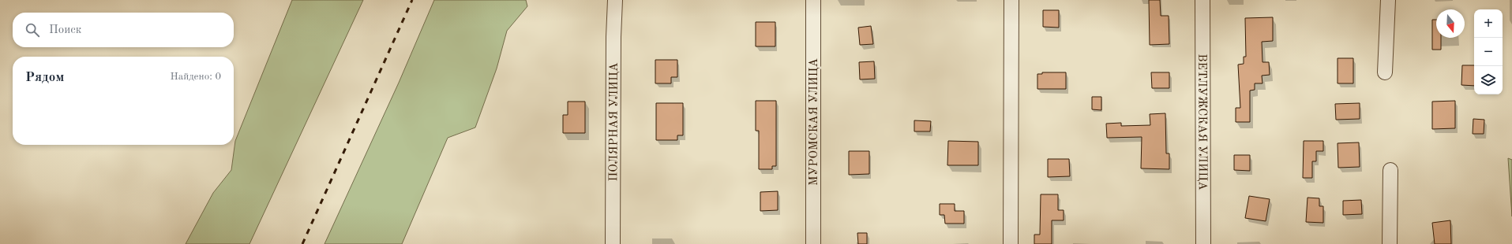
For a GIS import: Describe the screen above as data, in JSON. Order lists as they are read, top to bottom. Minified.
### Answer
{"streets":{"street":["ПОЛЯРНАЯ УЛИЦА","МУРОМСКАЯ УЛИЦА","ВЕТЛУЖСКАЯ УЛИЦА"]},"north":"bottom","page":{"map_buttons":["+","−"],"search":"Поиск","heading":["Рядом","Найдено: 0"]}}
